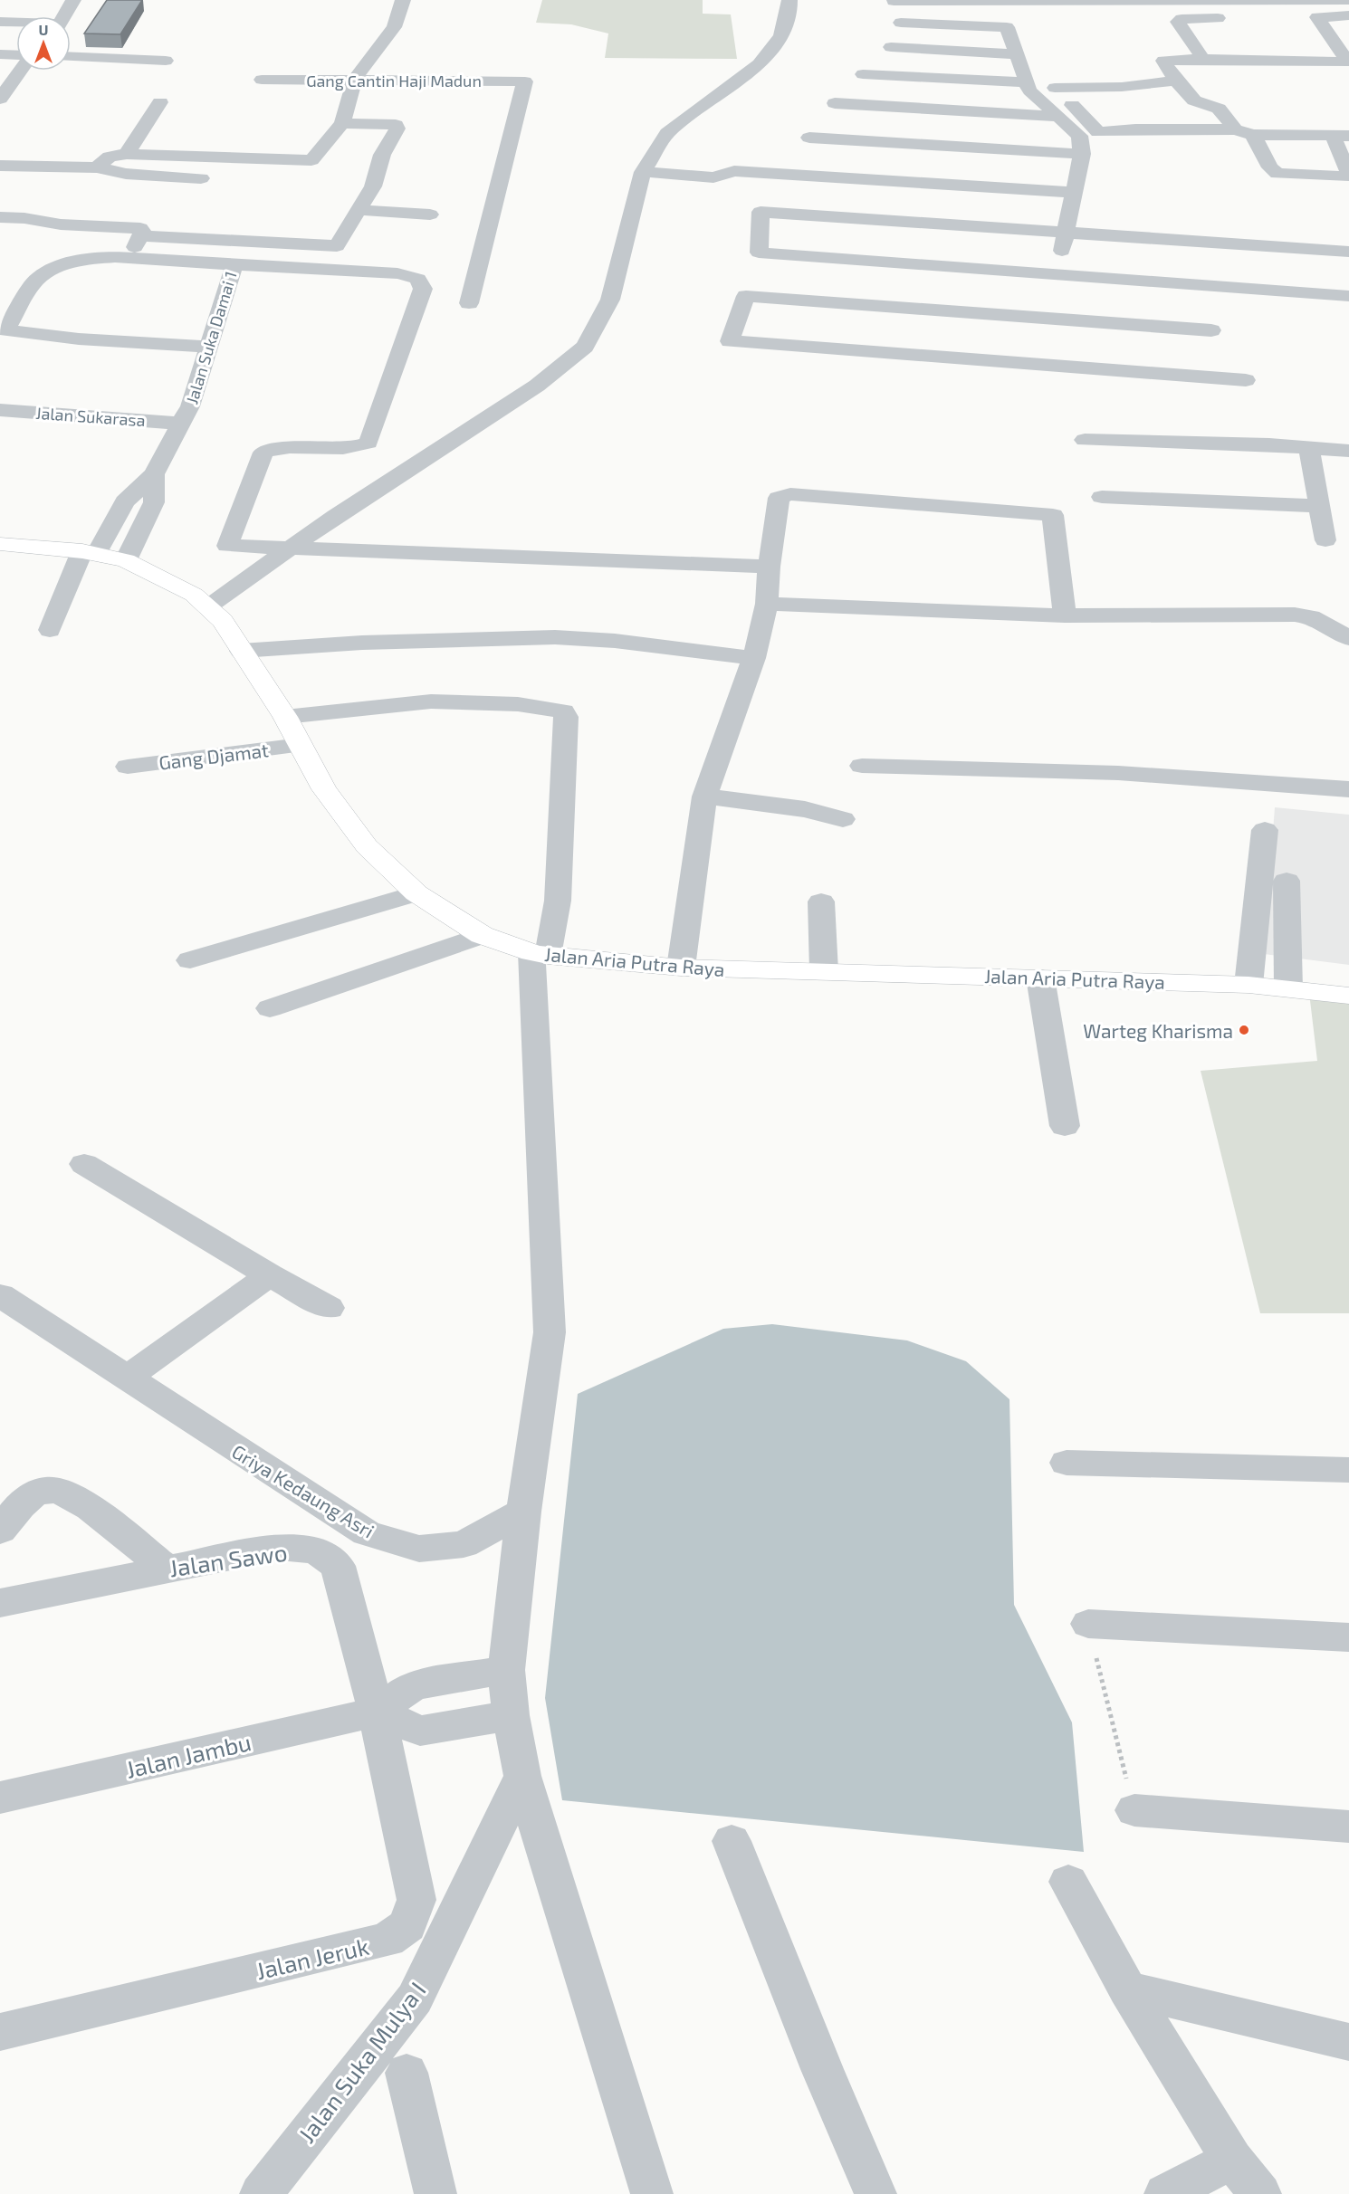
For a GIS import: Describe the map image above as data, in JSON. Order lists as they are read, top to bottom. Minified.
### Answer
{"streets":{"main road":["Jalan Aria Putra Raya"],"street":["Gang Cantin Haji Madun","Jalan Suka Damai 1","Jalan Sukarasa","Gang Djamat","Griya Kedaung Asri","Jalan Sawo","Jalan Jambu","Jalan Jeruk","Jalan Suka Mulya I"]},"crossings":[["Jalan Suka Damai 1","Jalan Sukarasa"],["Jalan Suka Damai 1","Jalan Aria Putra Raya"],["Gang Djamat","Jalan Aria Putra Raya"],["Jalan Sawo","Jalan Jambu"],["Jalan Sawo","Jalan Jeruk"],["Jalan Jambu","Jalan Jeruk"]],"places":["Warteg Kharisma"],"north":"top"}
